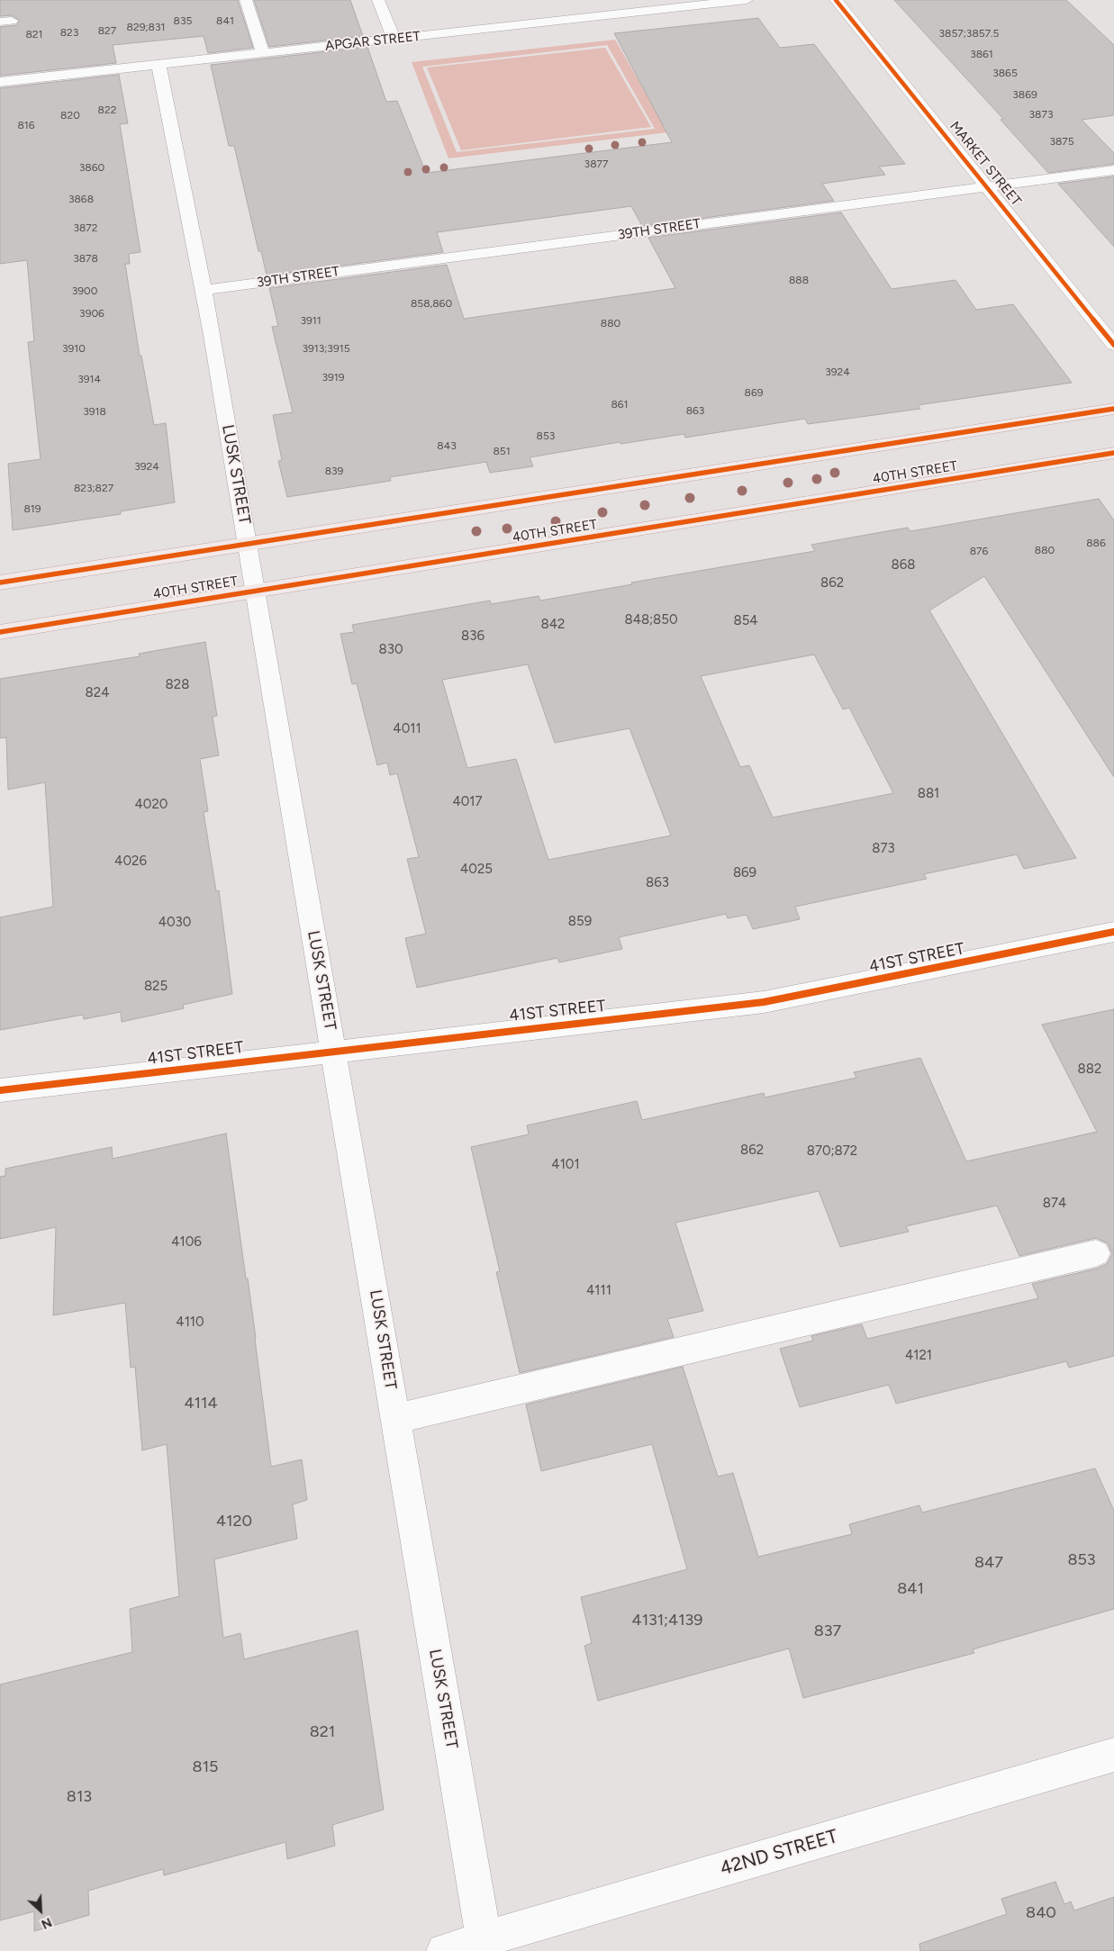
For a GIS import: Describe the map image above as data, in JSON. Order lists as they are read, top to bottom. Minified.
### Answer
{"streets":{"main road":["40TH STREET"],"street":["APGAR STREET","MARKET STREET","39TH STREET","LUSK STREET","41ST STREET","42ND STREET"]},"crossings":[["APGAR STREET","LUSK STREET"],["MARKET STREET","39TH STREET"],["39TH STREET","LUSK STREET"],["40TH STREET","LUSK STREET"],["LUSK STREET","41ST STREET"],["LUSK STREET","42ND STREET"]],"house_numbers":["835","841","829;831","827","823","3857;3857.5","821","3861","3865","3869","822","3873","820","816","3875","3877","3860","3868","3872","3878","888","3900","858,860","3906","3911","880","3910","3913;3915","3924","3919","3914","869","861","863","3918","853","843","851","3924","839","823;827","819","886","880","876","868","862","848;850","854","842","836","830","828","824","4011","881","4017","4020","873","4026","4025","869","863","859","4030","825","882","862","870;872","4101","874","4106","4111","4110","4121","4114","4120","853","847","841","4131;4139","837","821","815","813","840"],"north":"bottom right"}
